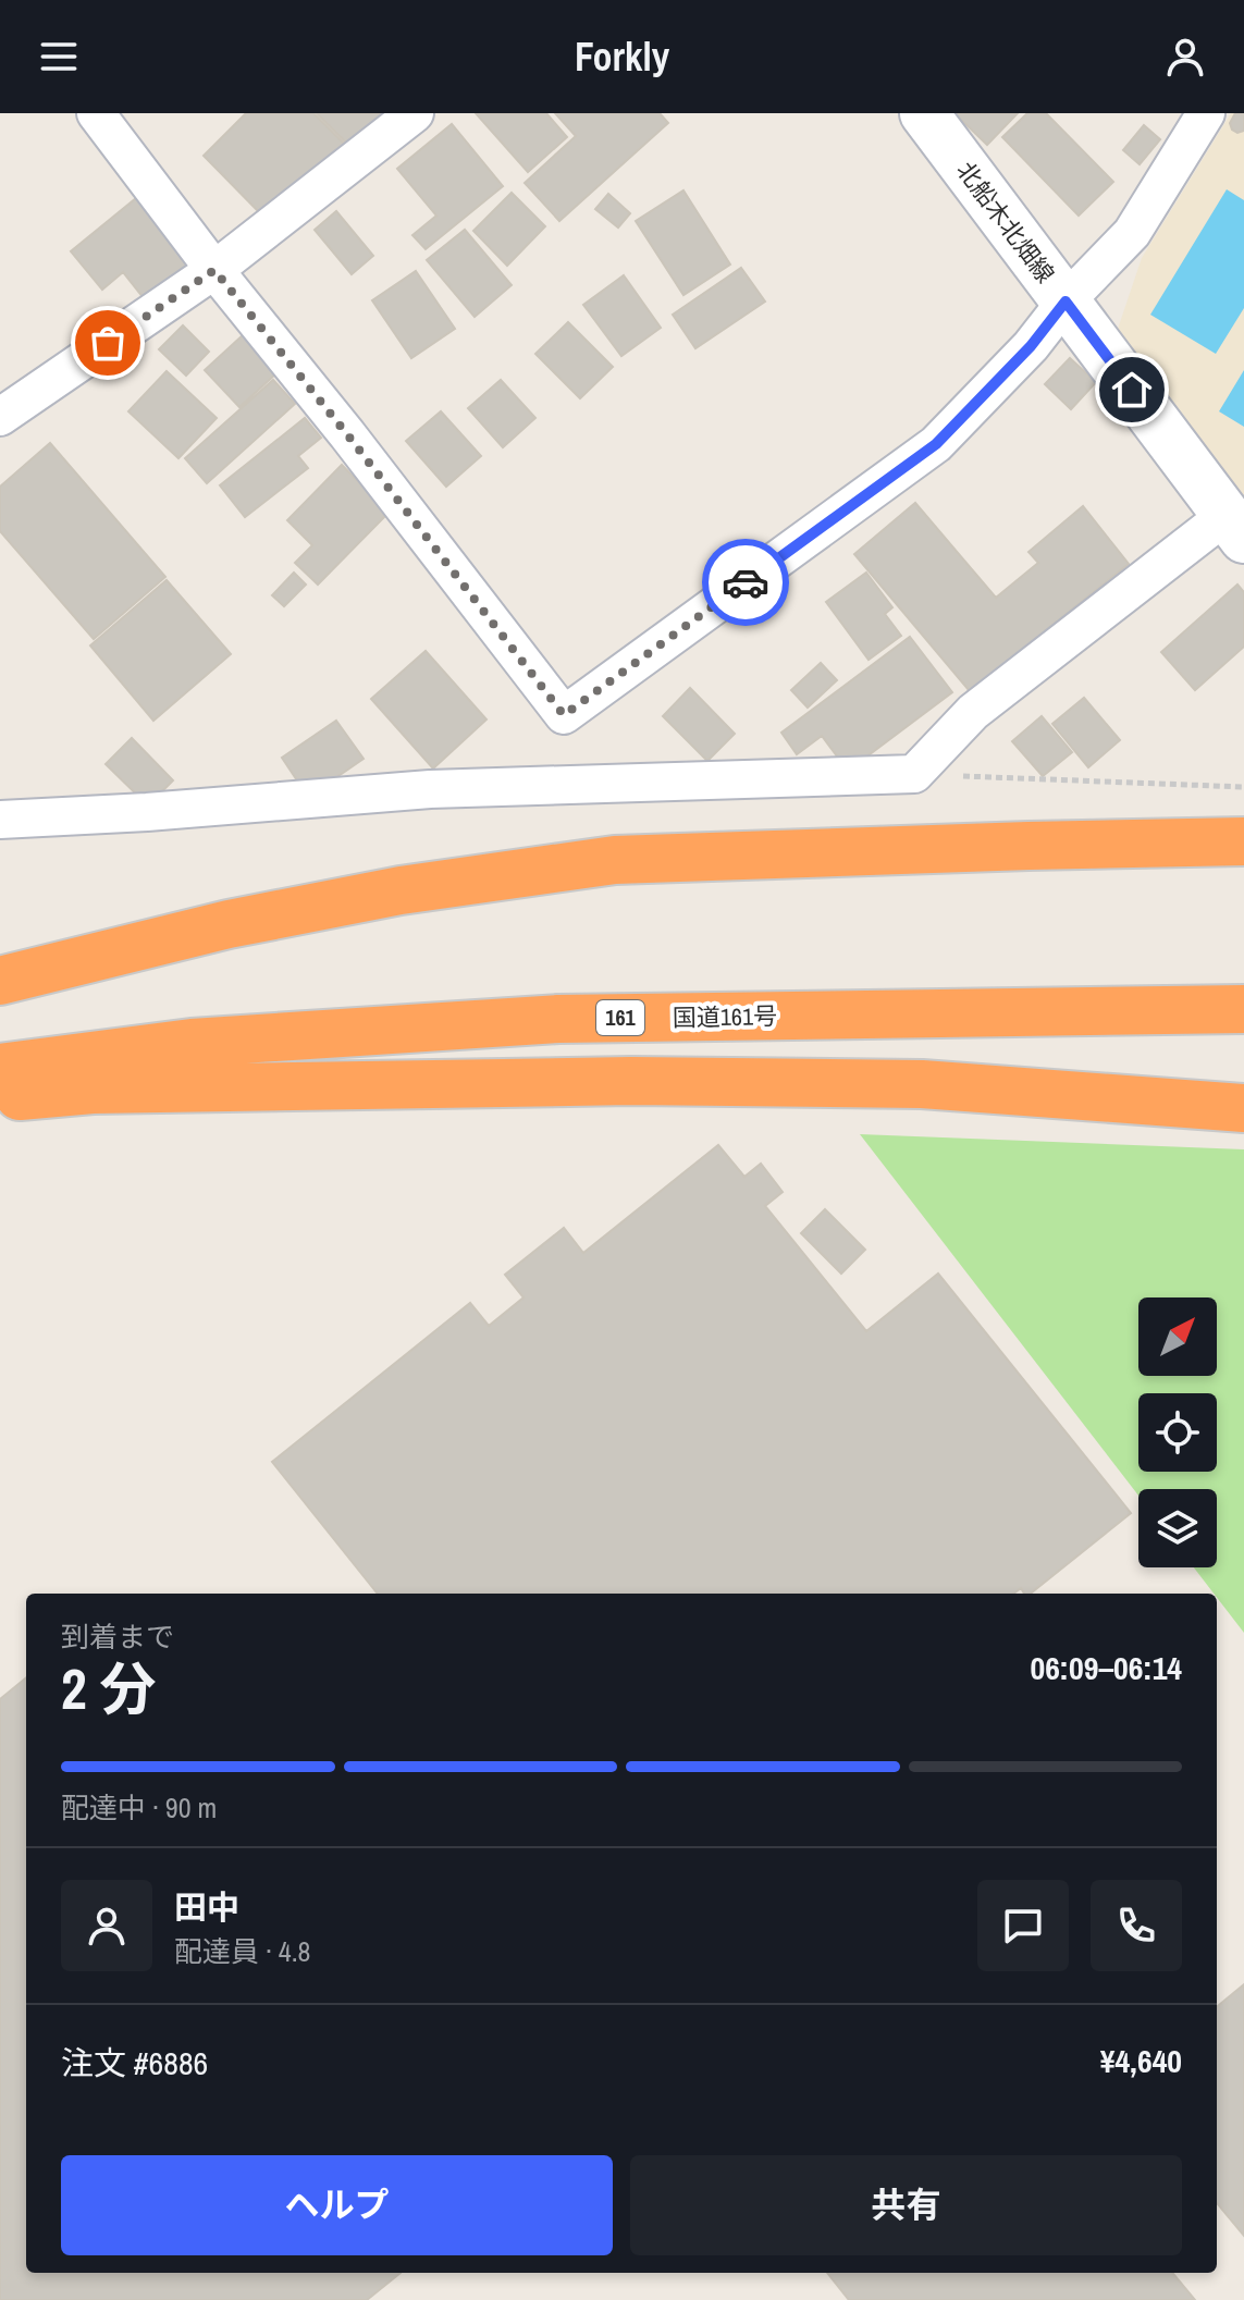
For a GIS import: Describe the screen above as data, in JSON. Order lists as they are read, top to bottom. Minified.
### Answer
{"streets":{"highway":["国道161号","161"],"main road":["北船木北畑線"]},"north":"top right","page":{"header":"Forkly","heading":["2 分","到着まで","06:09–06:14"],"panel":["田中","配達員 · 4.8","注文 #6886","¥4,640"],"bar":"配達中 · 90 m","buttons":["ヘルプ","共有"]}}
